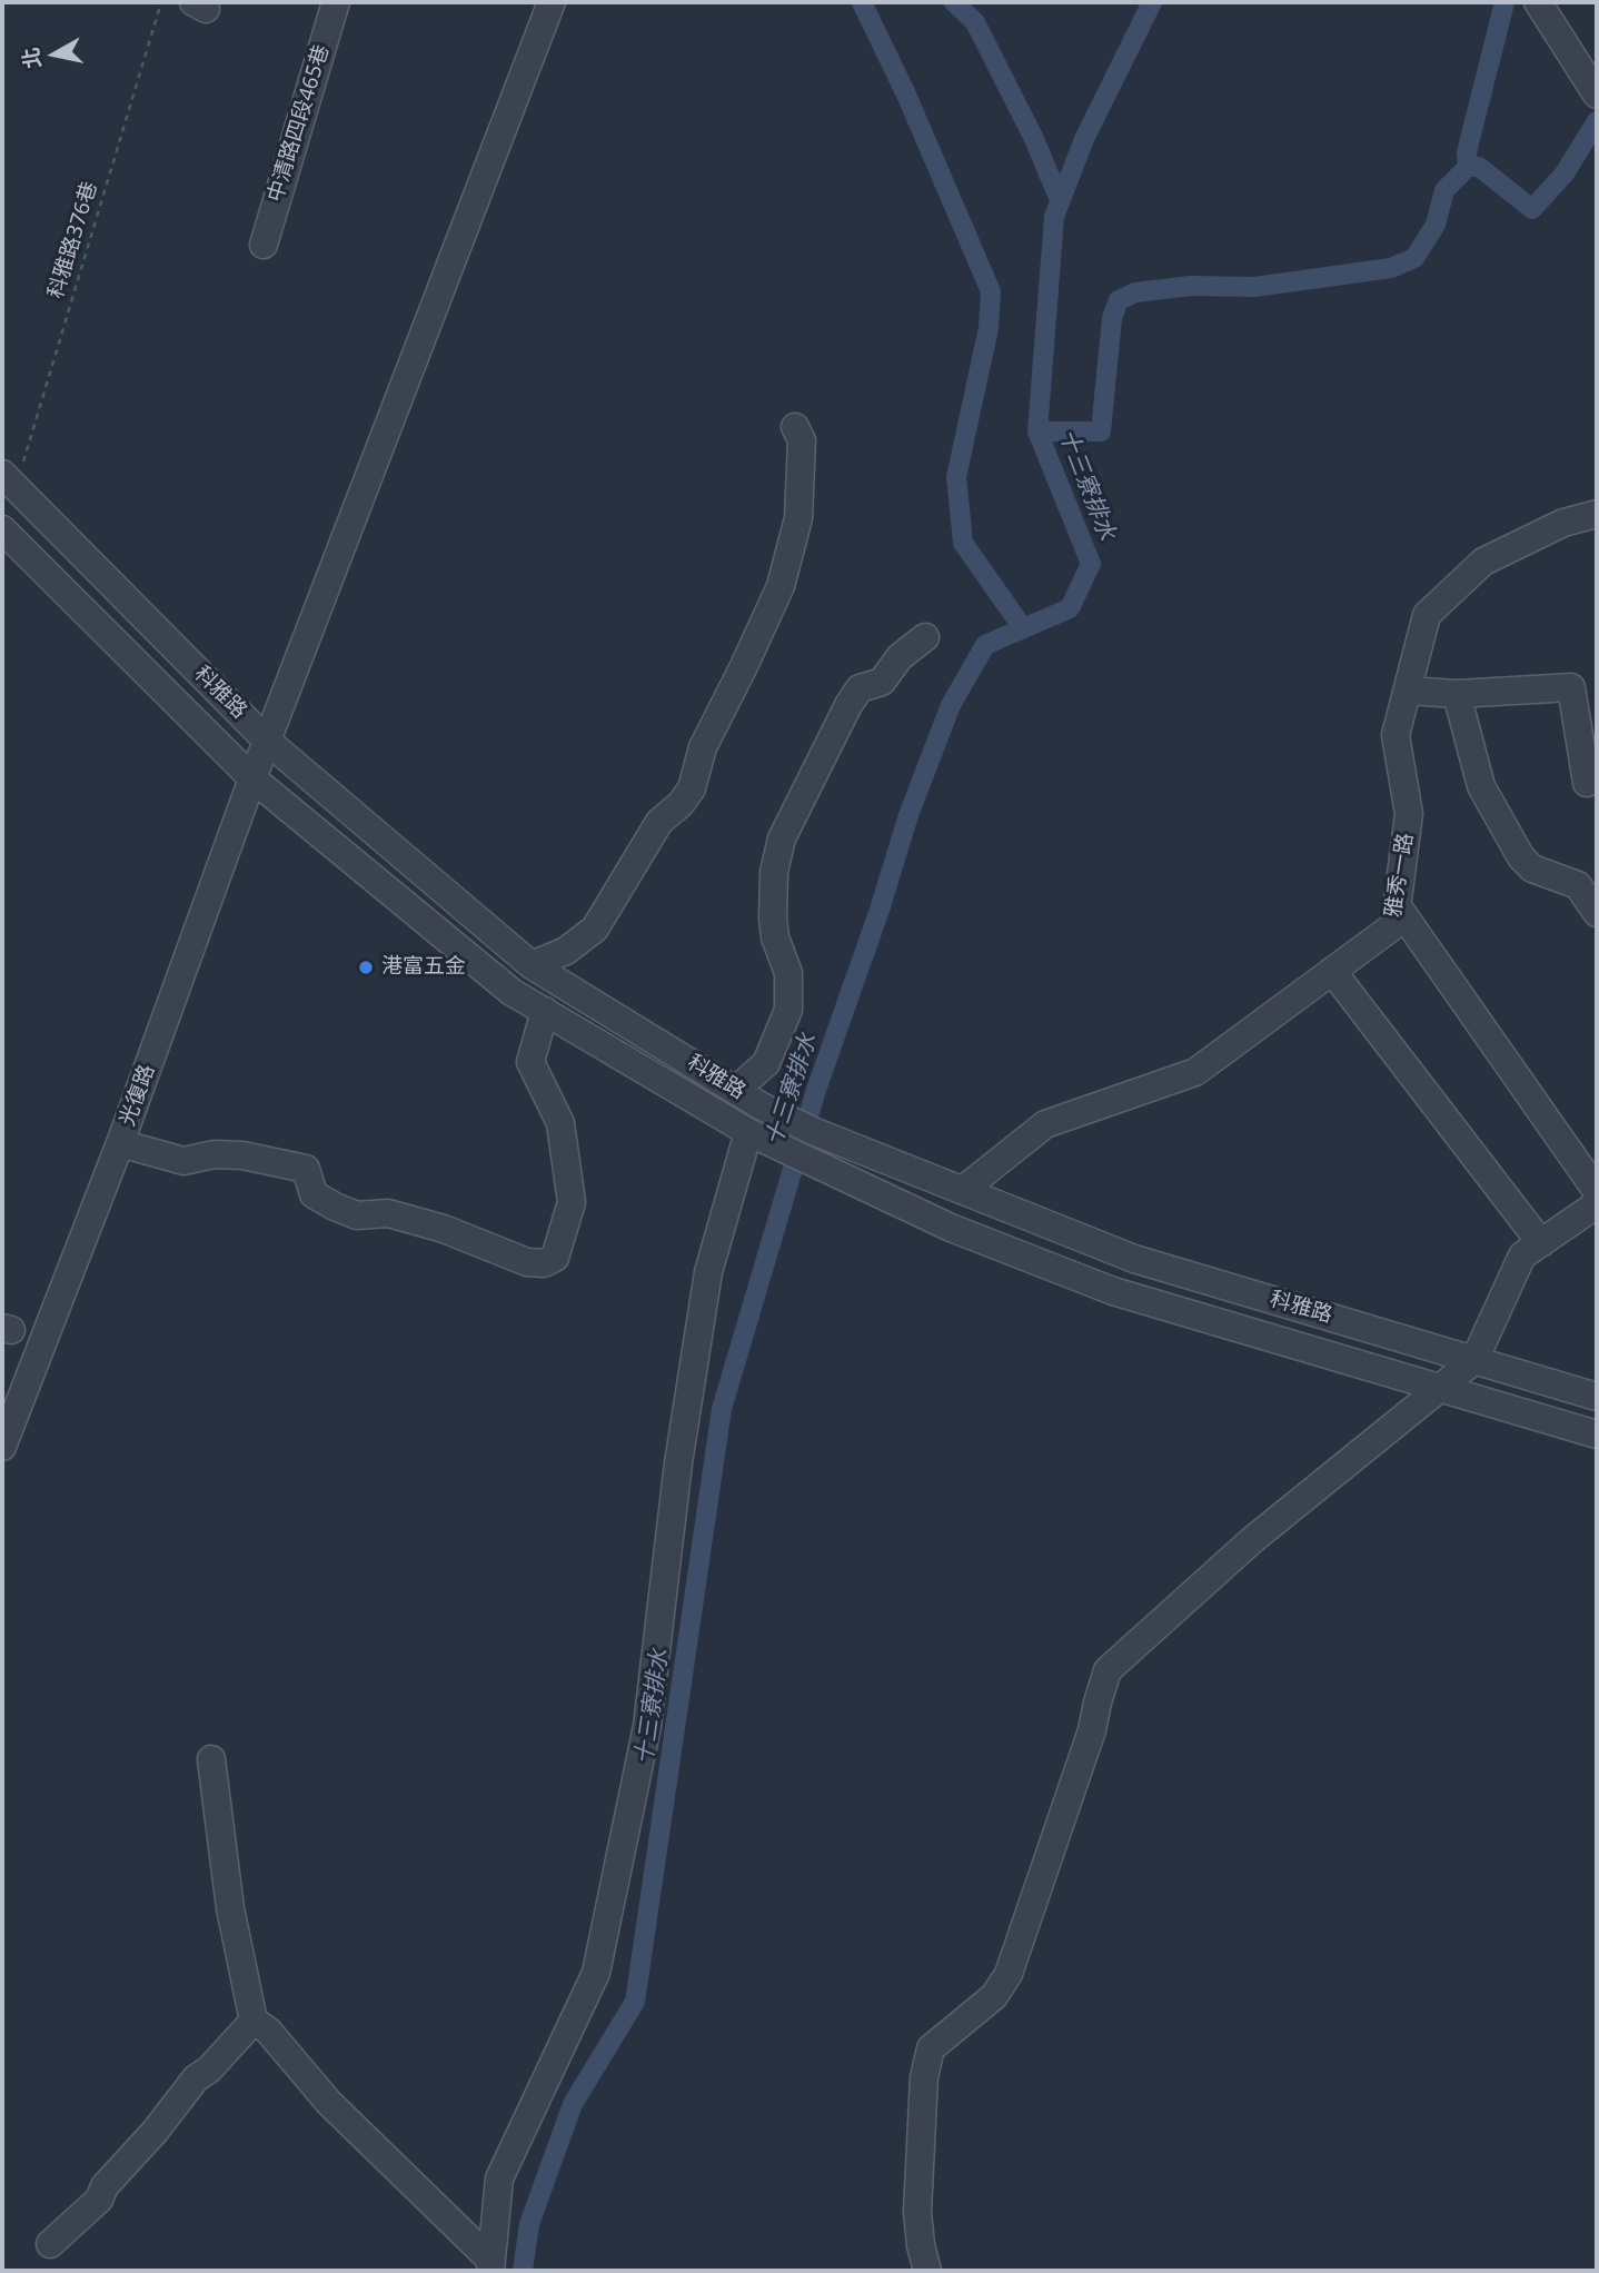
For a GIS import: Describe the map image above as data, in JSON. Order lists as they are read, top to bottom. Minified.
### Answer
{"streets":{"street":["中清路四段465巷","科雅路","雅秀一路","光復路"],"path":["科雅路376巷"]},"crossings":[["科雅路376巷","科雅路"],["科雅路","雅秀一路"],["科雅路","光復路"]],"water":["十三寮排水"],"places":["港富五金"],"north":"left"}
